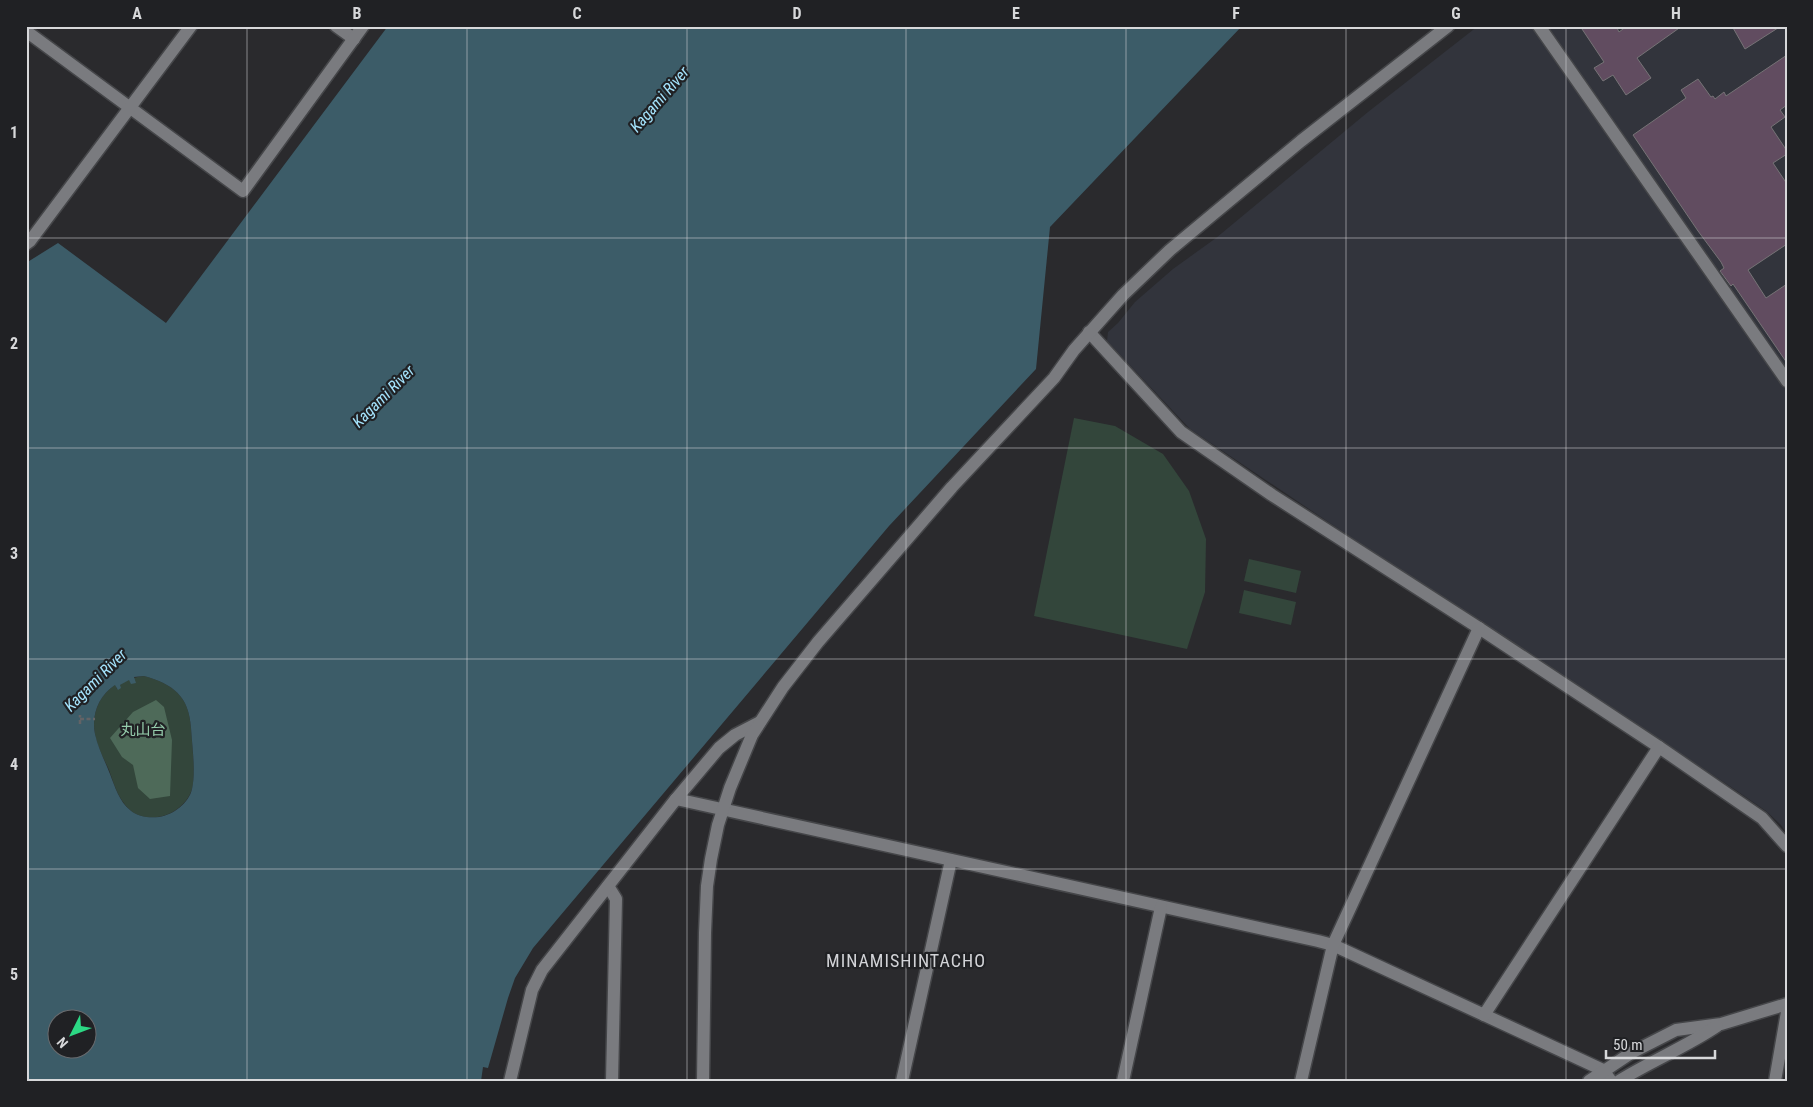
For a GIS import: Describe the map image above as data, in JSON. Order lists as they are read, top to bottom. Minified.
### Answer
{"districts":["MINAMISHINTACHO"],"water":["Kagami River"],"parks":["丸山台"],"scale_bar":"50 m","north":"bottom left","grid":{"columns":["A","B","C","D","E","F","G","H"],"rows":["1","2","3","4","5"]}}
